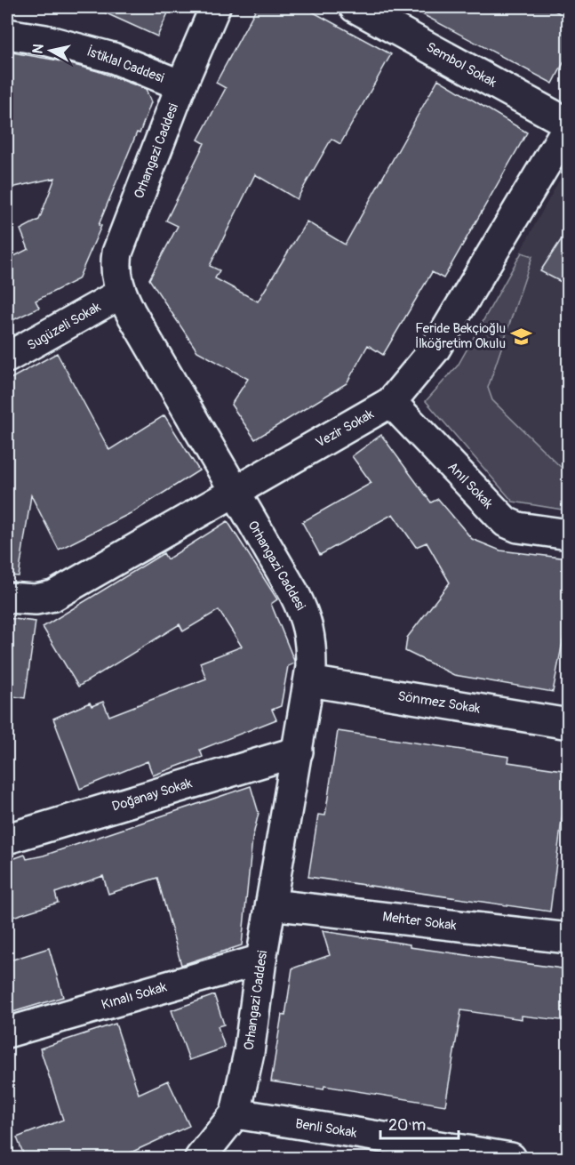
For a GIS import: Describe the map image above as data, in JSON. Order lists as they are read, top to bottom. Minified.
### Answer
{"streets":{"street":["İstiklal Caddesi","Sembol Sokak","Orhangazi Caddesi","Sugüzeli Sokak","Vezir Sokak","Anıl Sokak","Sönmez Sokak","Doğanay Sokak","Mehter Sokak","Kınalı Sokak","Benli Sokak"]},"crossings":[["İstiklal Caddesi","Orhangazi Caddesi"],["Sembol Sokak","Vezir Sokak"],["Orhangazi Caddesi","Sugüzeli Sokak"],["Orhangazi Caddesi","Vezir Sokak"],["Orhangazi Caddesi","Sönmez Sokak"],["Orhangazi Caddesi","Doğanay Sokak"],["Orhangazi Caddesi","Mehter Sokak"],["Orhangazi Caddesi","Kınalı Sokak"],["Orhangazi Caddesi","Benli Sokak"],["Vezir Sokak","Anıl Sokak"]],"places":{"school or university":["Feride Bekçioğlu İlköğretim Okulu"]},"scale_bar":"20 m","north":"left"}
